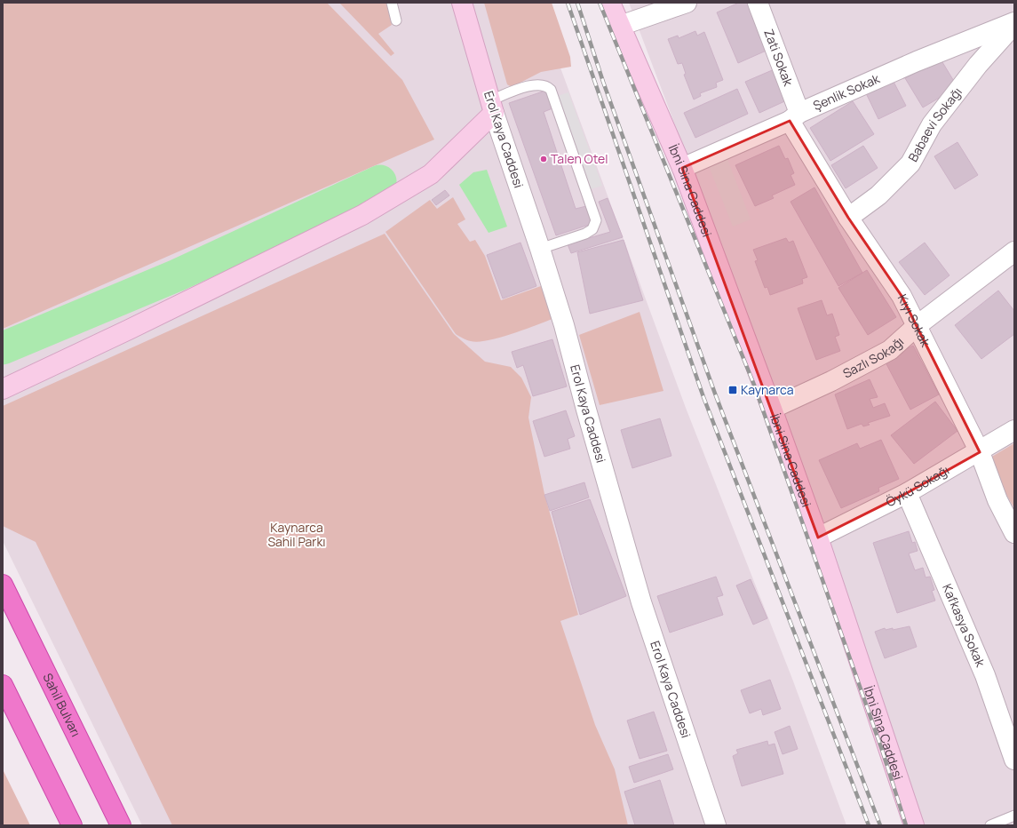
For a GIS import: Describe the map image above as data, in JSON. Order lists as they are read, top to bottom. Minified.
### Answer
{"streets":{"highway":["Sahil Bulvarı"],"street":["Zati Sokak","Şenlik Sokak","Babaevi Sokağı","Erol Kaya Caddesi","İbni Sina Caddesi","Kıyı Sokak","Sazlı Sokağı","Öykü Sokağı","Kafkasya Sokak"]},"crossings":[["Zati Sokak","Şenlik Sokak"],["Zati Sokak","Kıyı Sokak"],["Şenlik Sokak","Babaevi Sokağı"],["Şenlik Sokak","İbni Sina Caddesi"],["Şenlik Sokak","Kıyı Sokak"],["Babaevi Sokağı","Kıyı Sokak"],["İbni Sina Caddesi","Sazlı Sokağı"],["İbni Sina Caddesi","Öykü Sokağı"],["Kıyı Sokak","Sazlı Sokağı"],["Kıyı Sokak","Öykü Sokağı"],["Öykü Sokağı","Kafkasya Sokak"]],"parks":["Kaynarca Sahil Parkı"],"places":{"other":["Talen Otel"],"transit":["Kaynarca"]}}
